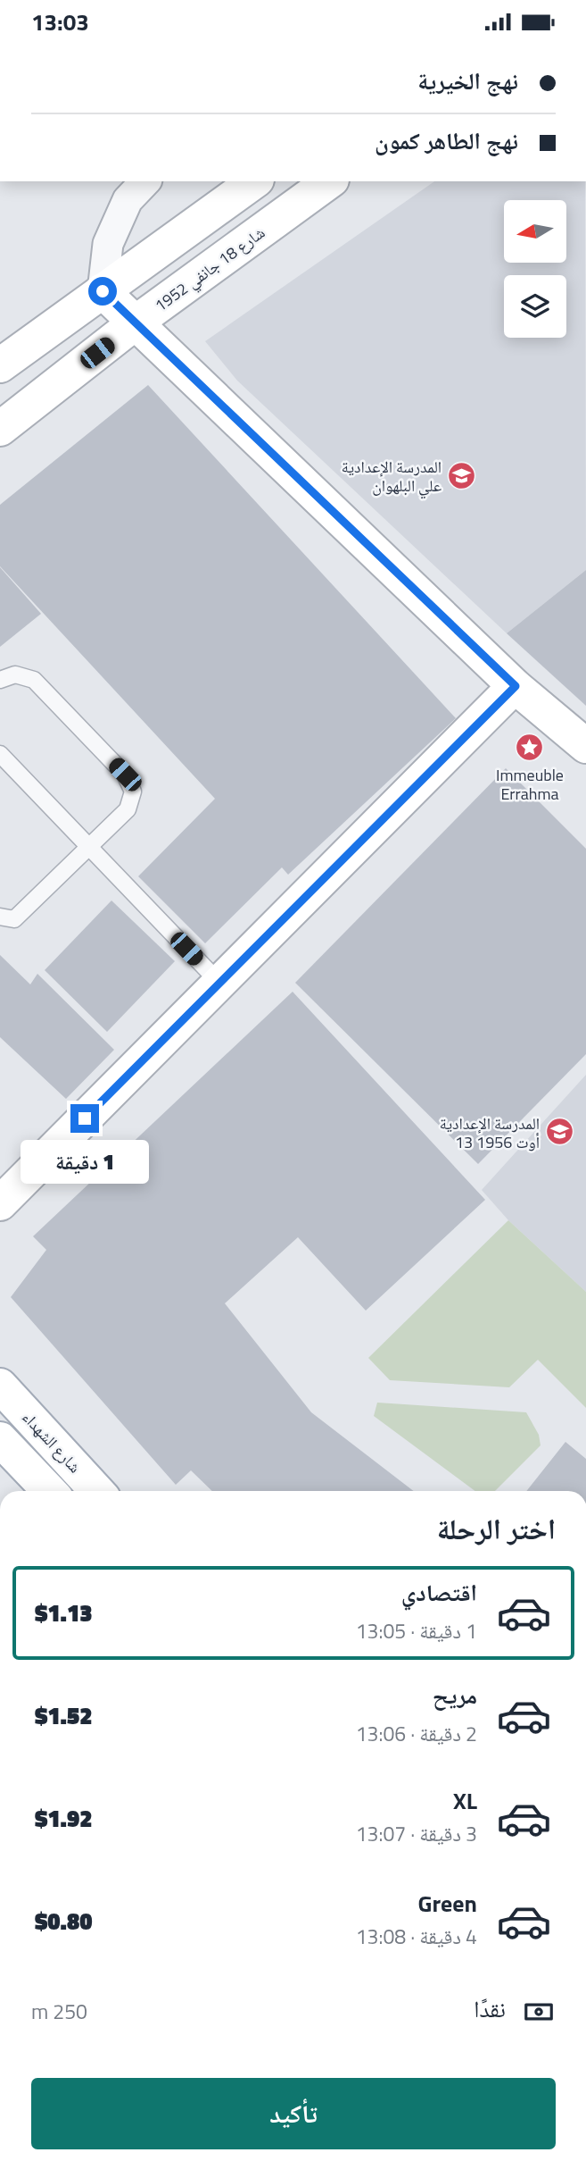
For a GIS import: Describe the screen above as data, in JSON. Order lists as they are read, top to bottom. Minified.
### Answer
{"streets":{"street":["شارع 18 جانفي 1952","شارع الشهداء"]},"places":{"school or university":["المدرسة الإعدادية علي البلهوان","المدرسة الإعدادية 13 أوت 1956"],"place":["Immeuble Errahma"]},"north":"left","page":{"status":"13:03","banner":["نهج الخيرية","نهج الطاهر كمون"],"bubble":"1 دقيقة","heading":"اختر الرحلة","list":[{"name":"اقتصادي","note":"1 دقيقة · 13:05","value":"$1.13"},{"name":"مريح","note":"2 دقيقة · 13:06","value":"$1.52"},{"name":"XL","note":"3 دقيقة · 13:07","value":"$1.92"},{"name":"Green","note":"4 دقيقة · 13:08","value":"$0.80"}],"pay":["نقدًا","250 m"],"buttons":"تأكيد"}}
